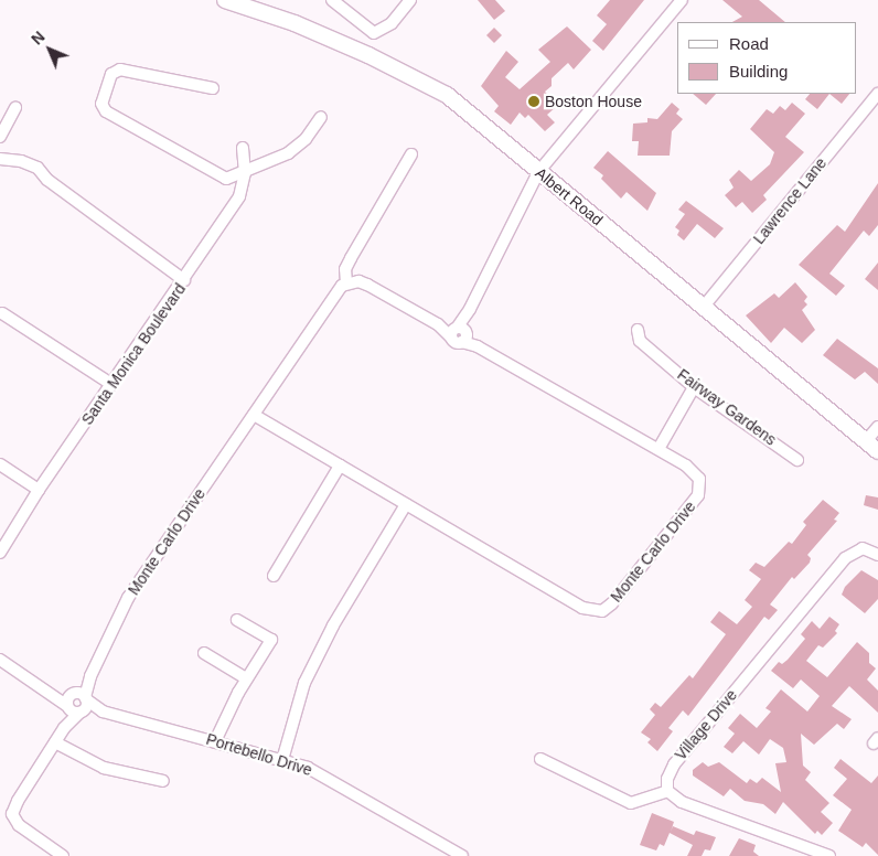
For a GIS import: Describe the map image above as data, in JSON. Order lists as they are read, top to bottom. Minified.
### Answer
{"streets":{"street":["Albert Road","Lawrence Lane","Santa Monica Boulevard","Fairway Gardens","Monte Carlo Drive","Village Drive","Portebello Drive"]},"crossings":[["Albert Road","Lawrence Lane"],["Monte Carlo Drive","Portebello Drive"]],"places":["Boston House"],"legend":["Road","Building"],"north":"top left"}
